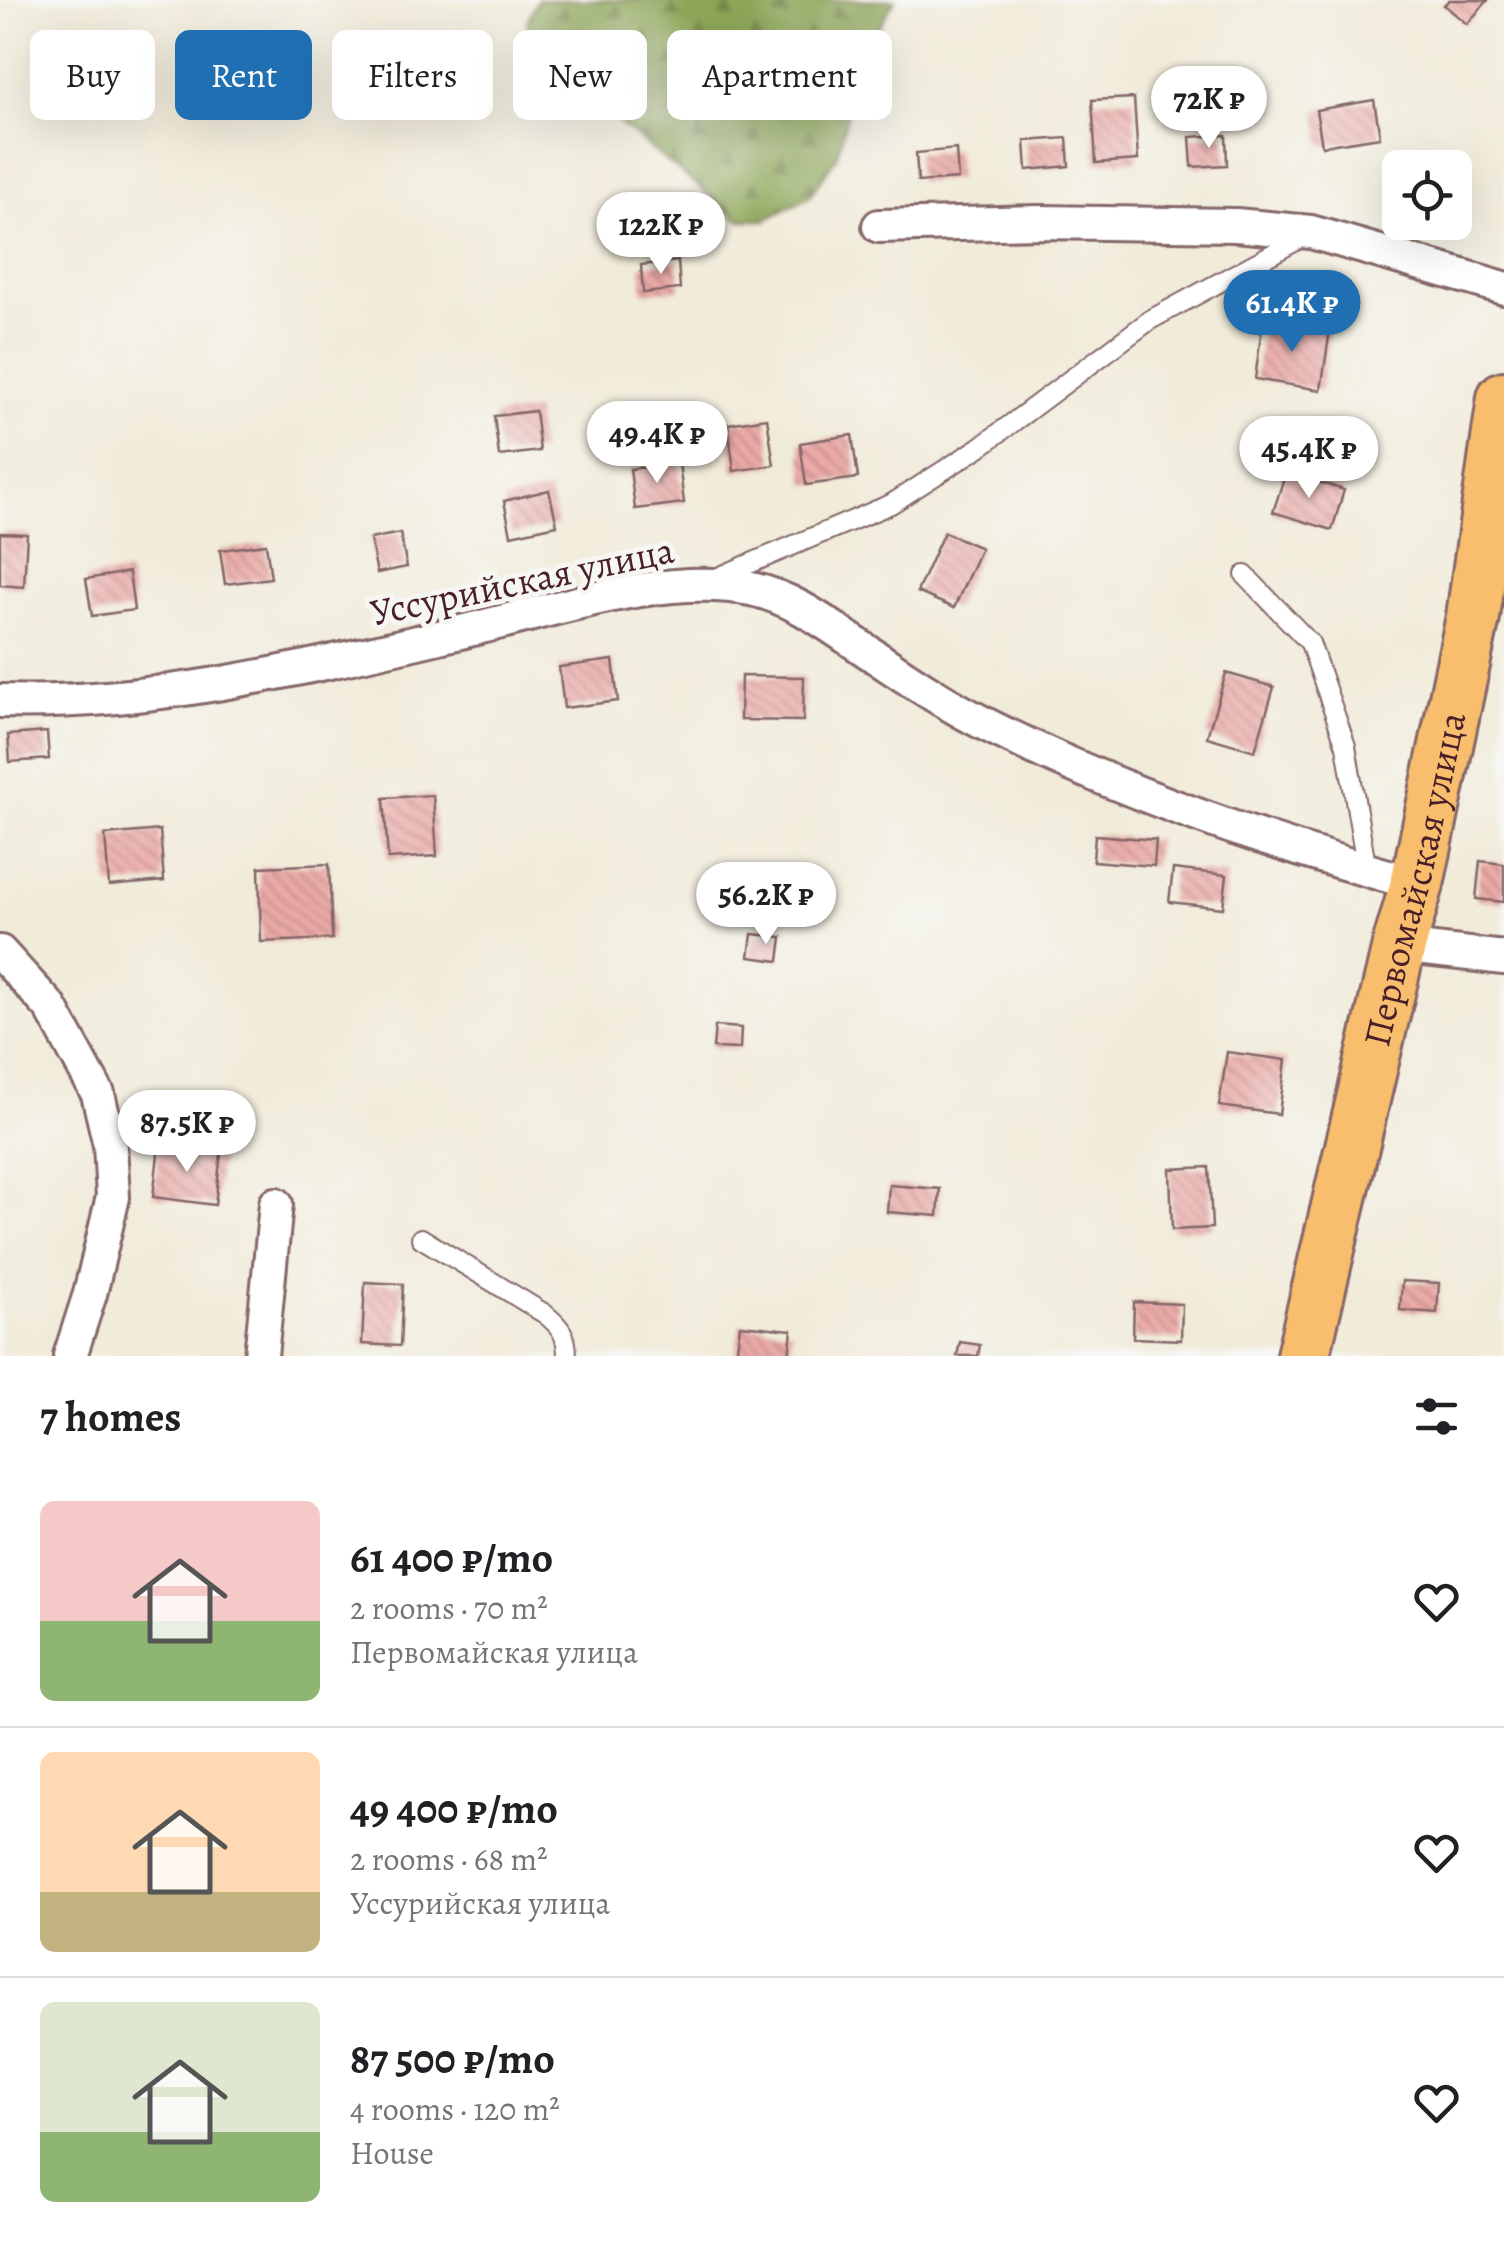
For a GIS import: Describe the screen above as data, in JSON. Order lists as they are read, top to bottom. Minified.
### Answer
{"streets":{"main road":["Первомайская улица"],"street":["Уссурийская улица"]},"crossings":[["Уссурийская улица","Первомайская улица"]],"page":{"chip":["Buy","Rent","Filters","New","Apartment"],"price":["72K ₽","122K ₽","61.4K ₽","49.4K ₽","45.4K ₽","56.2K ₽","87.5K ₽"],"heading":"7 homes","list":[{"name":"61 400 ₽/mo","note":"2 rooms · 70 m² · Первомайская улица"},{"name":"49 400 ₽/mo","note":"2 rooms · 68 m² · Уссурийская улица"},{"name":"87 500 ₽/mo","note":"4 rooms · 120 m² · House"}]}}
